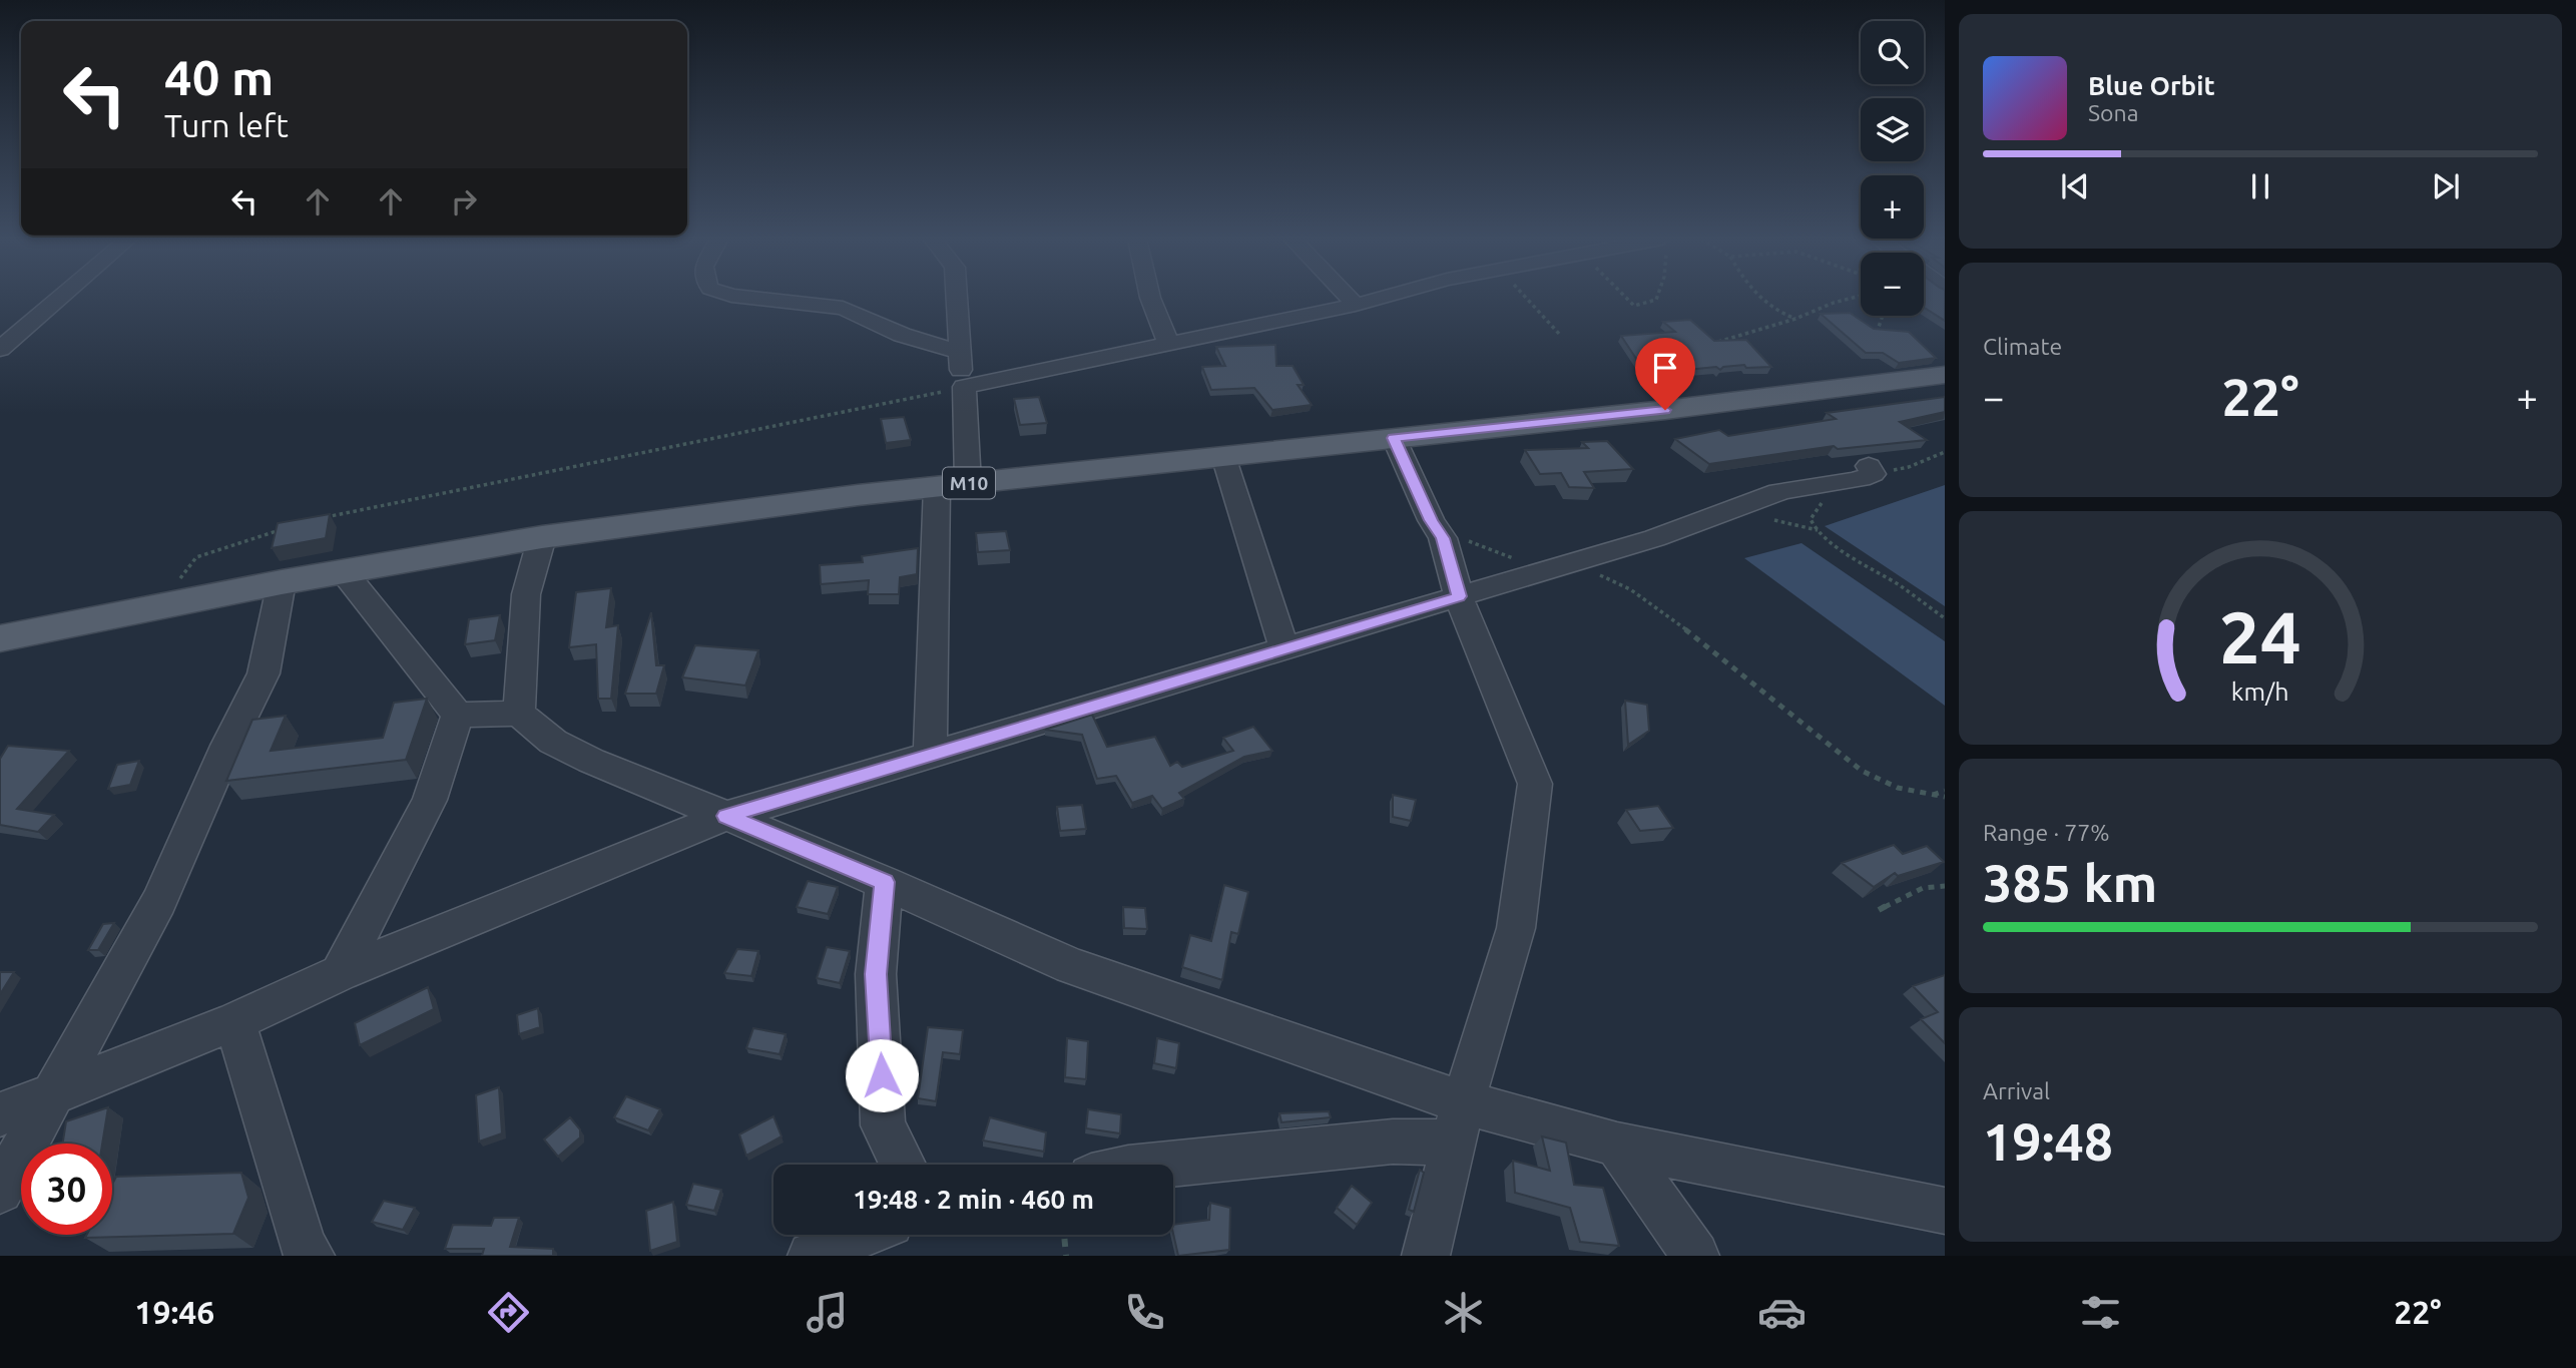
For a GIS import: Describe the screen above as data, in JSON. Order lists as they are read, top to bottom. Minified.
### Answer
{"streets":{"main road":["M10"]},"page":{"map_buttons":["+","−"],"turn":["40 m","Turn left"],"song":["Blue Orbit","Sona"],"tile":["Climate",["Range · 77%","385 km"],["Arrival","19:48"]],"heat":["−","22°","+"],"limit":"30","trip":"19:48 · 2 min · 460 m","tabs":["19:46","22°"],"gauge":["24","km/h"]}}
